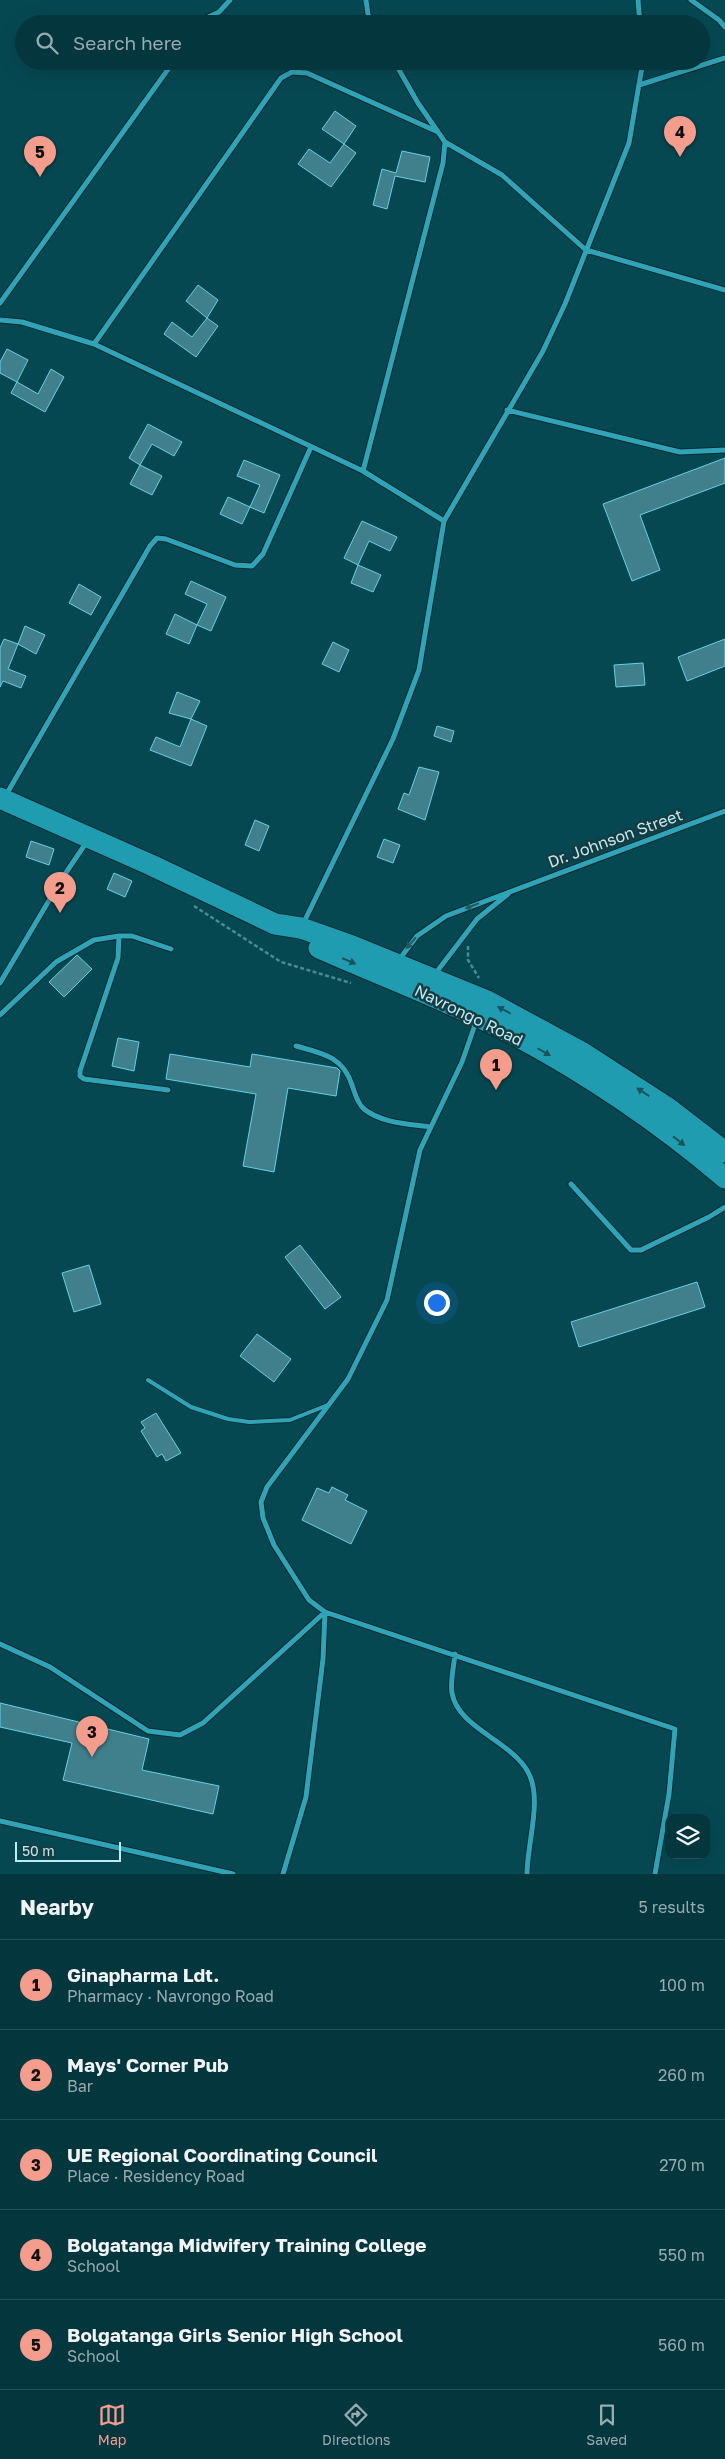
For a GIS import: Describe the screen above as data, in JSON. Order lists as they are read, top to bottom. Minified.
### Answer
{"streets":{"highway":["Navrongo Road"],"street":["Dr. Johnson Street"]},"crossings":[["Dr. Johnson Street","Navrongo Road"]],"scale_bar":"50 m","page":{"search":"Search here","pins":["4","5","2","1","3"],"scale":"50 m","heading":["Nearby","5 results"],"list":[{"mark":"1","name":"Ginapharma Ldt.","note":"Pharmacy · Navrongo Road","value":"100 m"},{"mark":"2","name":"Mays' Corner Pub","note":"Bar","value":"260 m"},{"mark":"3","name":"UE Regional Coordinating Council","note":"Place · Residency Road","value":"270 m"},{"mark":"4","name":"Bolgatanga Midwifery Training College","note":"School","value":"550 m"},{"mark":"5","name":"Bolgatanga Girls Senior High School","note":"School","value":"560 m"}],"nav":["Map","Directions","Saved"]}}
